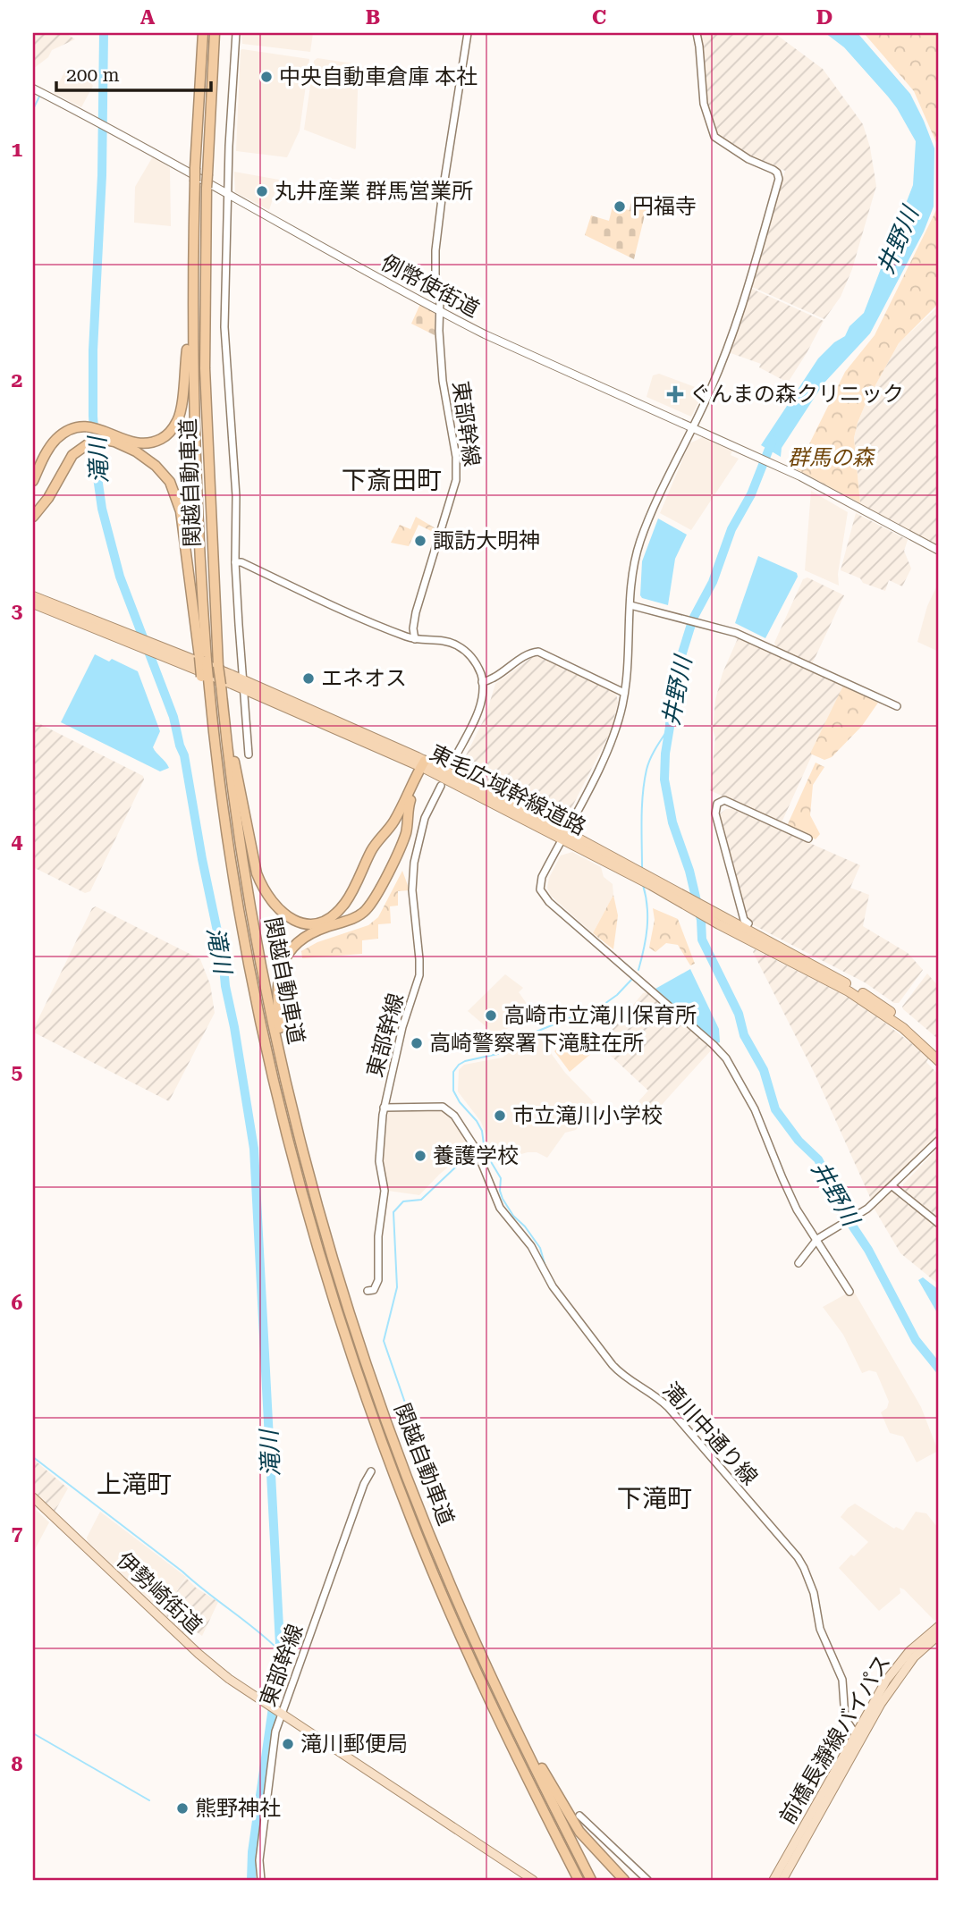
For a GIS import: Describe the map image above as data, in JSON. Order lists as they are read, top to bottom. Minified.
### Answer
{"streets":{"highway":["関越自動車道","東毛広域幹線道路"],"main road":["例幣使街道","伊勢崎街道","前橋長瀞線バイパス"],"street":["東部幹線","滝川中通り線"]},"crossings":[["例幣使街道","東部幹線"],["東部幹線","滝川中通り線"],["東部幹線","伊勢崎街道"],["滝川中通り線","前橋長瀞線バイパス"]],"districts":["下斎田町","上滝町","下滝町"],"water":["井野川","滝川"],"parks":["群馬の森"],"places":{"other":["中央自動車倉庫 本社","丸井産業 群馬営業所","円福寺","諏訪大明神","エネオス","高崎市立滝川保育所","高崎警察署下滝駐在所","市立滝川小学校","養護学校","滝川郵便局","熊野神社"],"health":["ぐんまの森クリニック"]},"scale_bar":"200 m","grid":{"columns":["A","B","C","D"],"rows":["1","2","3","4","5","6","7","8"]}}
